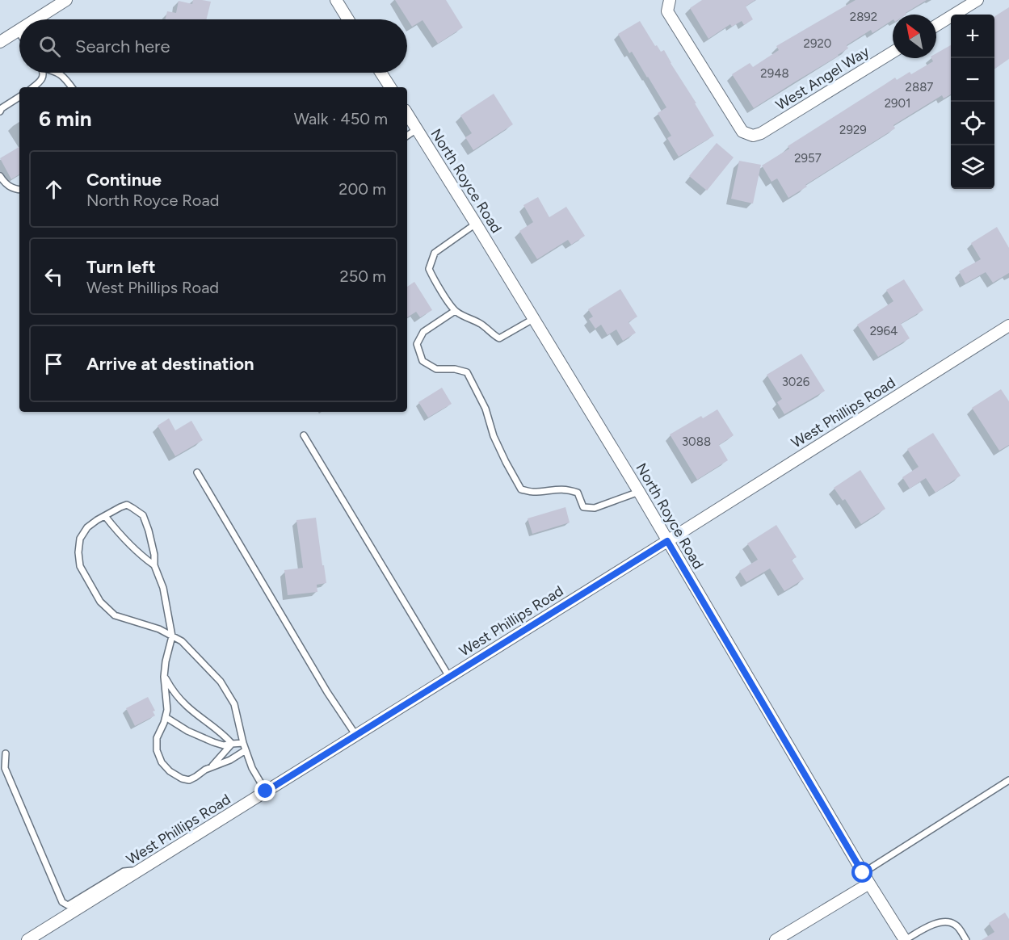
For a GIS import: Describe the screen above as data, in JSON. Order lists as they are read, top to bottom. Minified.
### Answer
{"streets":{"street":["West Angel Way","North Royce Road","West Phillips Road"]},"crossings":[["North Royce Road","West Phillips Road"]],"house_numbers":["2892","2920","2948","2887","2901","2929","2957","2964","3026","3088"],"north":"top left","page":{"map_buttons":["+","−"],"search":"Search here","heading":["6 min","Walk · 450 m"],"list":[["Continue","North Royce Road","200 m"],["Turn left","West Phillips Road","250 m"],"Arrive at destination"]}}
